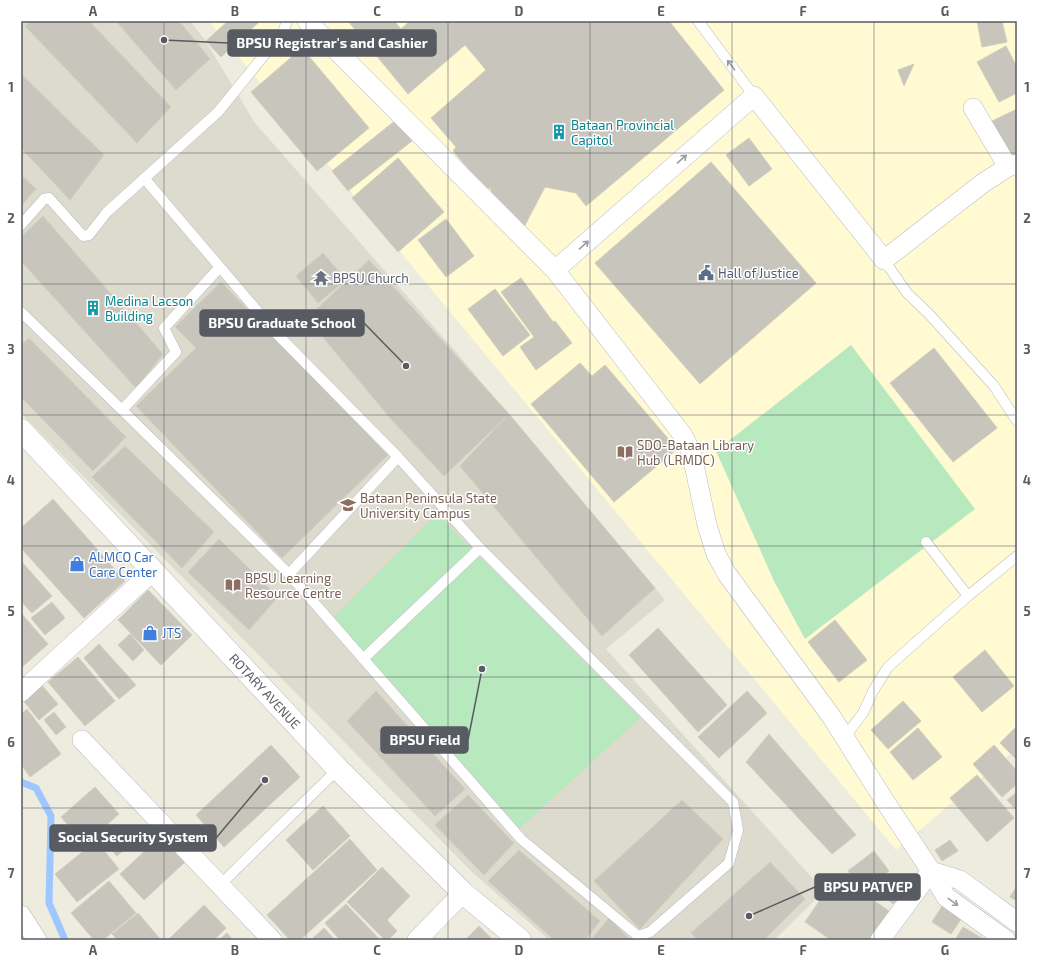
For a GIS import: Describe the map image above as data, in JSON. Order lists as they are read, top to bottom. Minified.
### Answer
{"streets":{"main road":["ROTARY AVENUE"]},"places":{"other":["BPSU Registrar's and Cashier","BPSU Graduate School","BPSU Field","Social Security System","BPSU PATVEP"],"building":["Bataan Provincial Capitol","Medina Lacson Building"],"public building":["Hall of Justice"],"temple":["BPSU Church"],"library":["SDO-Bataan Library Hub (LRMDC)","BPSU Learning Resource Centre"],"school or university":["Bataan Peninsula State University Campus"],"shop":["ALMCO Car Care Center","JTS"]},"grid":{"columns":["A","B","C","D","E","F","G"],"rows":["1","2","3","4","5","6","7"]}}
